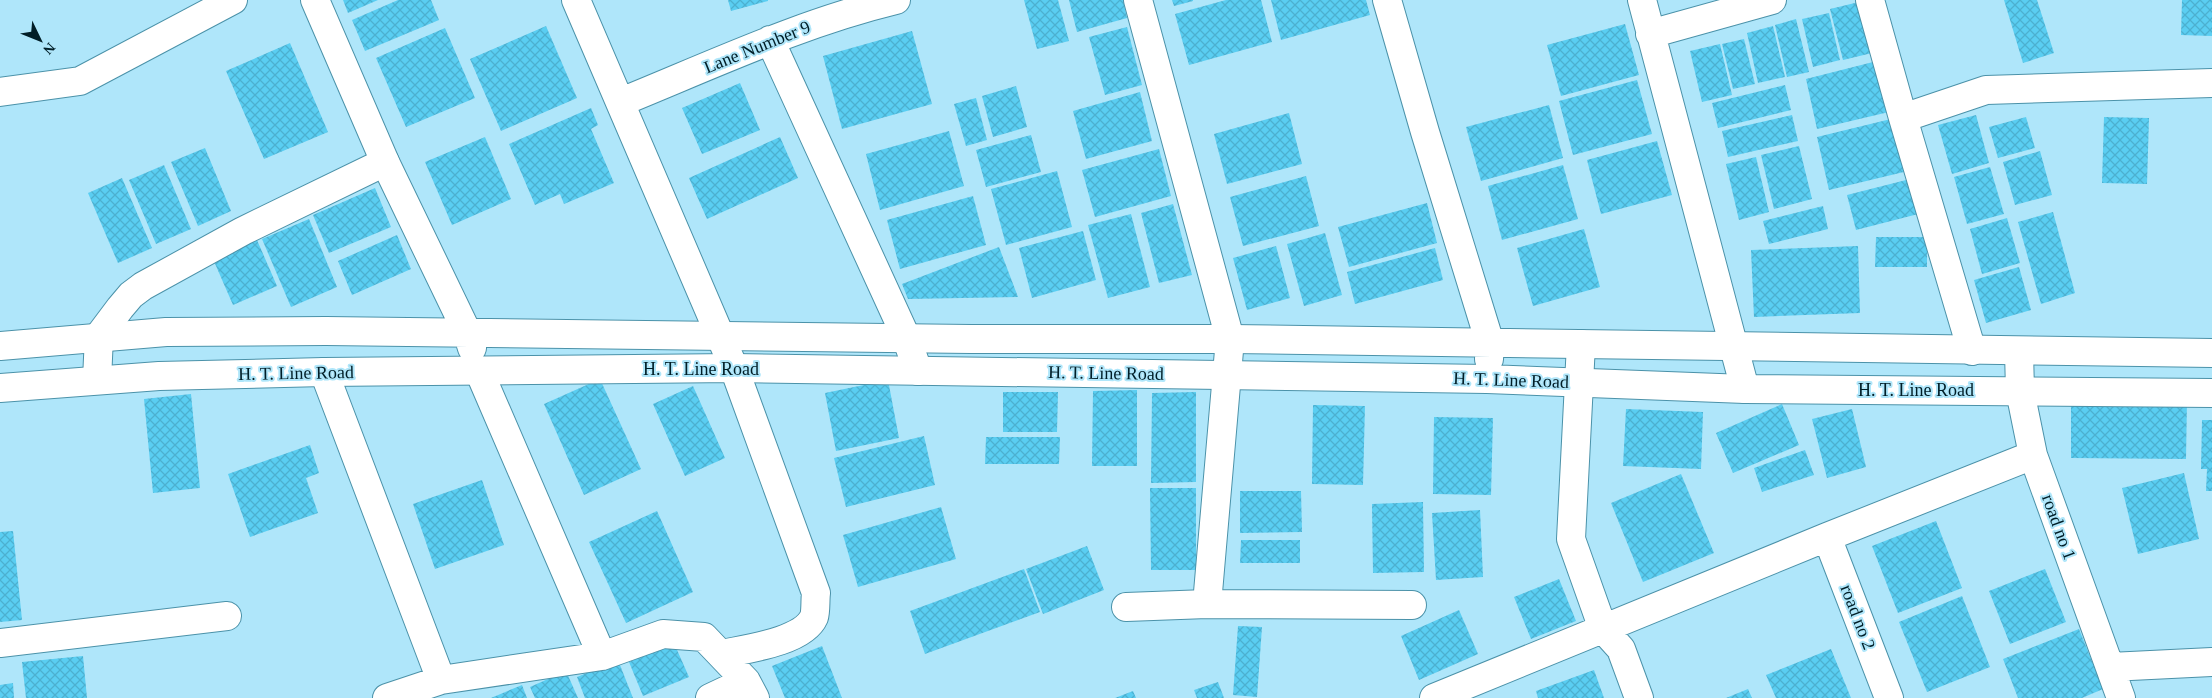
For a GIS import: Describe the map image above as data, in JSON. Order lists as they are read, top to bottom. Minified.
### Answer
{"streets":{"street":["Lane Number 9","H. T. Line Road","road no 1","road no 2"]},"crossings":[["H. T. Line Road","road no 1"]],"north":"bottom right"}
